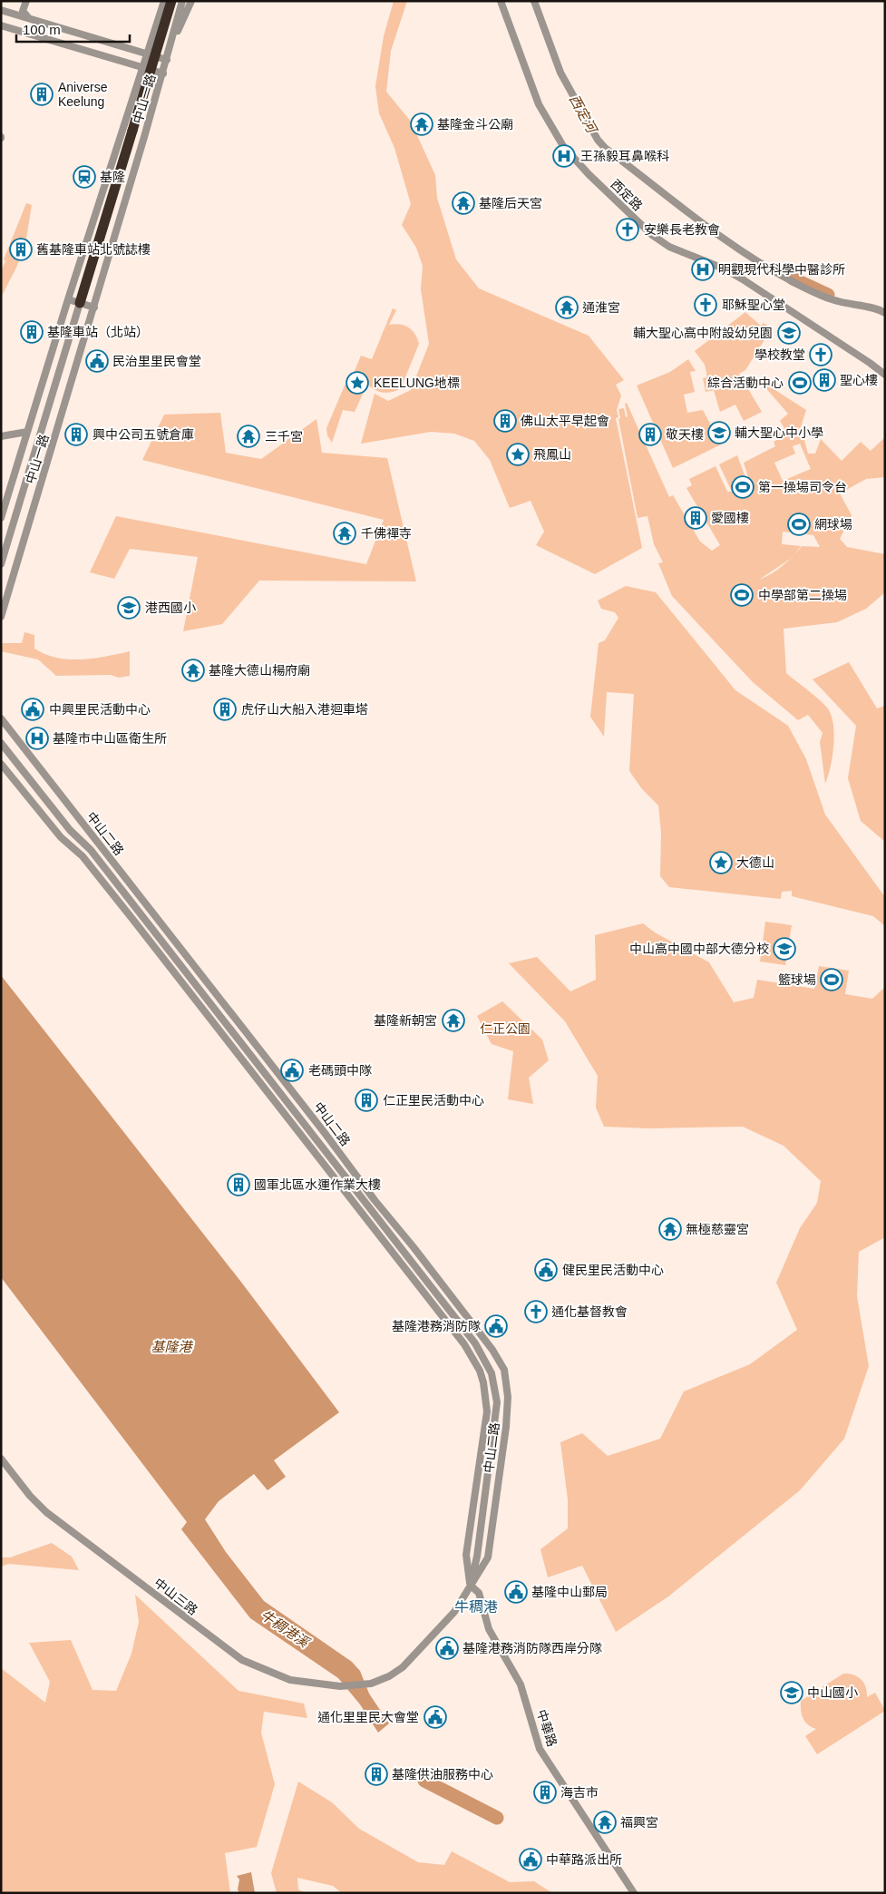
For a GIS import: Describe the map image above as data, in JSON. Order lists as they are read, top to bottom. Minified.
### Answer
{"streets":{"street":["中山一路","西定路","中山二路","中山三路","中華路"]},"crossings":[["中山二路","中山三路"],["中山二路","中華路"]],"districts":["牛稠港"],"water":["西定河","基隆港","牛稠港溪"],"parks":["仁正公園"],"places":{"building":["Aniverse Keelung","舊基隆車站北號誌樓","基隆車站（北站）","聖心樓","佛山太平早起會","興中公司五號倉庫","敬天樓","愛國樓","虎仔山大船入港迴車塔","仁正里民活動中心","國軍北區水運作業大樓","基隆供油服務中心","海吉市"],"temple":["基隆金斗公廟","基隆后天宮","通淮宮","三千宮","千佛禪寺","基隆大德山楊府廟","基隆新朝宮","無極慈靈宮","福興宮"],"hospital":["王孫毅耳鼻喉科","明觀現代科學中醫診所","基隆市中山區衛生所"],"station":["基隆"],"church":["安樂長老教會","耶穌聖心堂","學校教堂","通化基督教會"],"school or university":["輔大聖心高中附設幼兒園","輔大聖心中小學","港西國小","中山高中國中部大德分校","中山國小"],"public building":["民治里里民會堂","中興里民活動中心","老碼頭中隊","健民里民活動中心","基隆港務消防隊","基隆中山郵局","基隆港務消防隊西岸分隊","通化里里民大會堂","中華路派出所"],"place":["KEELUNG地標","飛鳳山","大德山"],"sports":["綜合活動中心","第一操場司令台","網球場","中學部第二操場","籃球場"]},"scale_bar":"100 m"}
